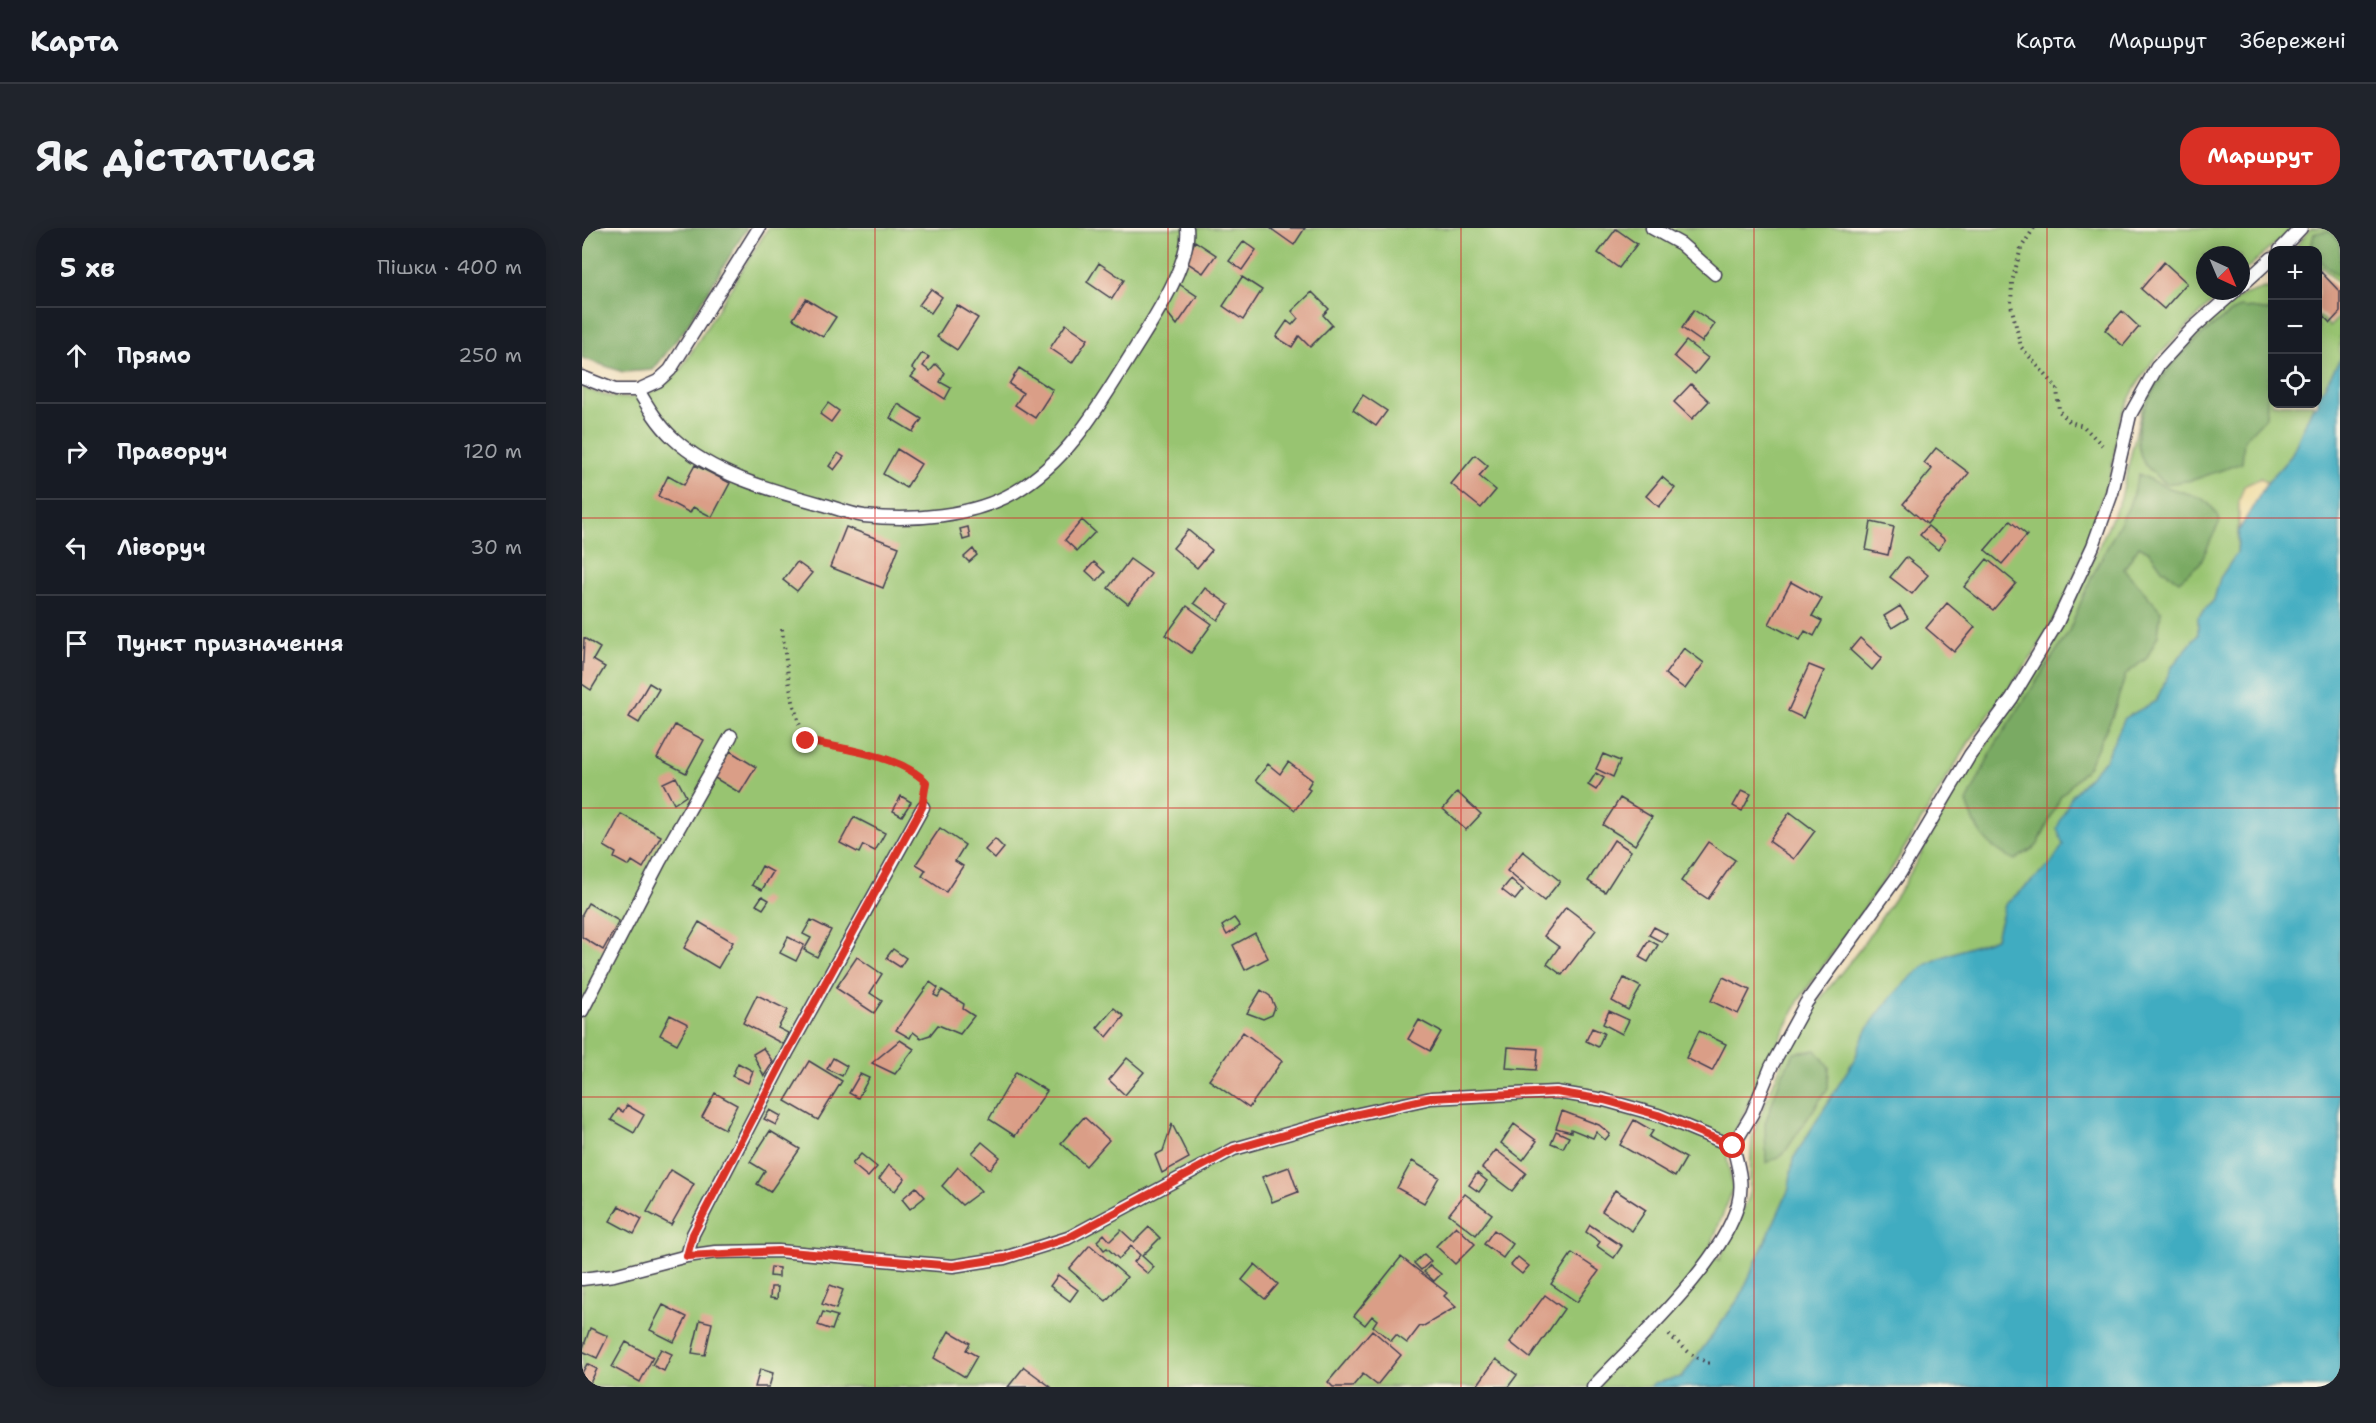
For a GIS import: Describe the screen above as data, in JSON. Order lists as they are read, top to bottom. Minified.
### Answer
{"north":"bottom right","page":{"header":"Карта","nav":["Карта","Маршрут","Збережені"],"buttons":"Маршрут","title":"Як дістатися","heading":["5 хв","Пішки · 400 m"],"map_buttons":["+","−"],"list":[["Прямо","250 m"],["Праворуч","120 m"],["Ліворуч","30 m"],"Пункт призначення"]}}
